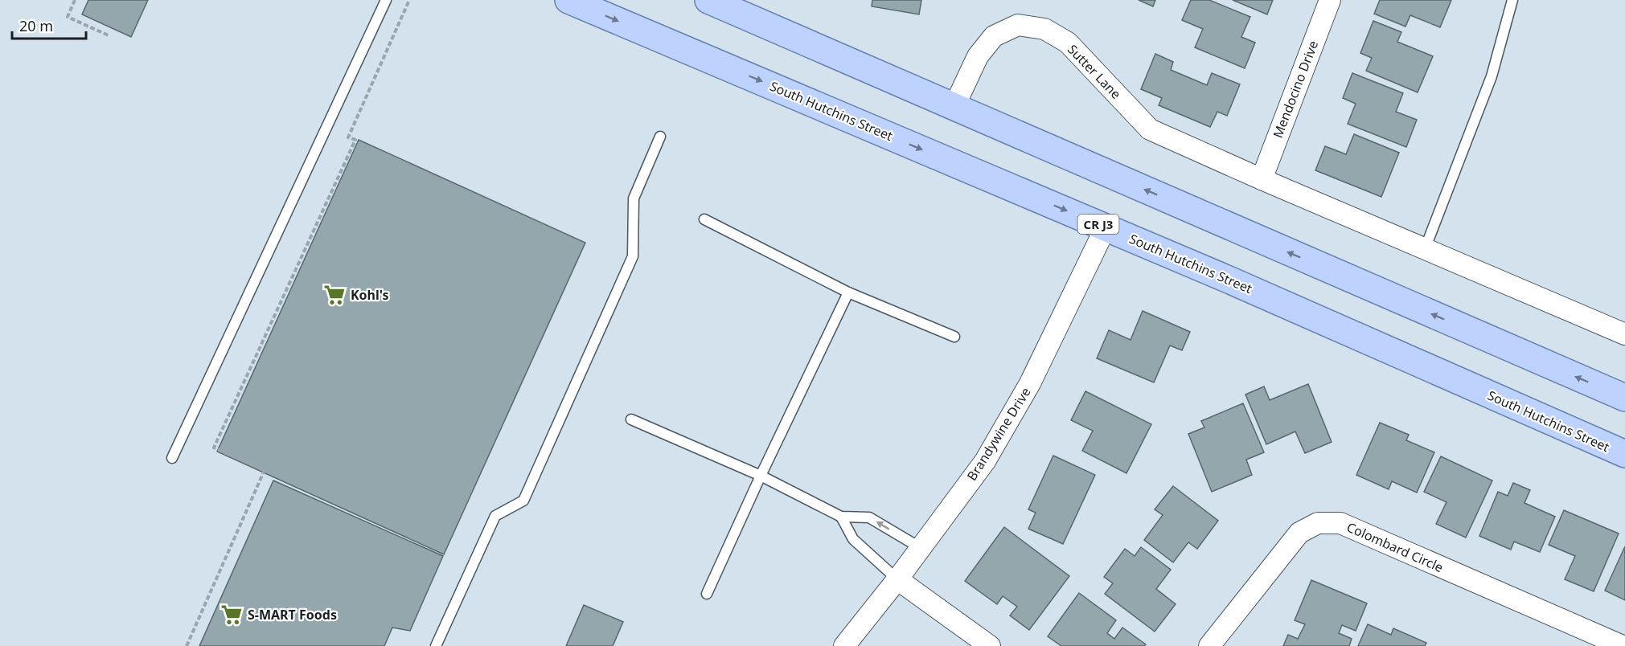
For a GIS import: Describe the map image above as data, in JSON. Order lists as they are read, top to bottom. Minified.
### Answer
{"streets":{"main road":["South Hutchins Street","CR J3"],"street":["Sutter Lane","Mendocino Drive","Brandywine Drive","Colombard Circle"]},"crossings":[["Sutter Lane","Mendocino Drive"],["South Hutchins Street","Brandywine Drive"]],"places":{"supermarket":["Kohl's","S-MART Foods"]},"scale_bar":"20 m"}
